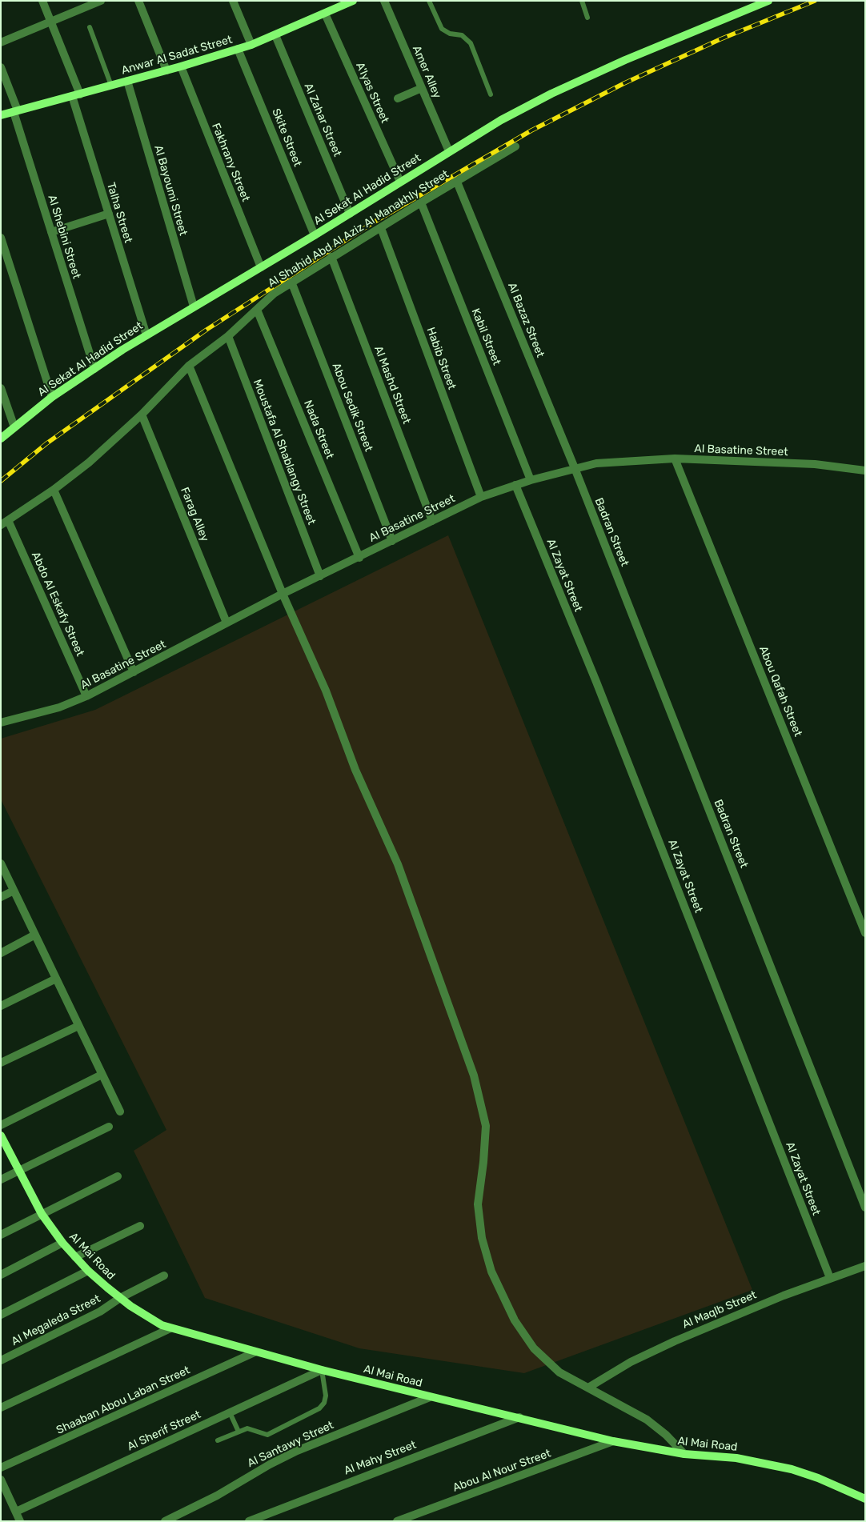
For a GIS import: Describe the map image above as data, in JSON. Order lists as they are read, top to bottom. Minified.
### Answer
{"streets":{"street":["Anwar Al Sadat Street","Amer Alley","A'lyas Street","Al Zahar Street","Skite Street","Fakhrany Street","Al Sekat Al Hadid Street","Al Bayoumi Street","Talha Street","Al Shahid Abd Al Aziz Al Manakhly Street","Al Shebini Street","Al Bazaz Street","Kabil Street","Habib Street","Al Mashd Street","Abou Sedik Street","Nada Street","Al Basatine Street","Moustafa Al Shablangy Street","Farag Alley","Badran Street","Al Zayat Street","Abdo Al Eskafy Street","Abou Qafah Street","Al Mai Road","Al Maqlb Street","Al Megaleda Street","Shaaban Abou Laban Street","Al Sherif Street","Al Santawy Street","Al Mahy Street","Abou Al Nour Street"]},"crossings":[["Anwar Al Sadat Street","A'lyas Street"],["Anwar Al Sadat Street","Al Zahar Street"],["Anwar Al Sadat Street","Skite Street"],["Anwar Al Sadat Street","Fakhrany Street"],["Anwar Al Sadat Street","Al Bayoumi Street"],["Anwar Al Sadat Street","Talha Street"],["Anwar Al Sadat Street","Al Shebini Street"],["Amer Alley","Al Sekat Al Hadid Street"],["A'lyas Street","Al Sekat Al Hadid Street"],["Al Zahar Street","Al Sekat Al Hadid Street"],["Skite Street","Al Sekat Al Hadid Street"],["Fakhrany Street","Al Sekat Al Hadid Street"],["Al Sekat Al Hadid Street","Al Bayoumi Street"],["Al Sekat Al Hadid Street","Talha Street"],["Al Sekat Al Hadid Street","Al Shebini Street"],["Al Shahid Abd Al Aziz Al Manakhly Street","Al Bazaz Street"],["Al Shahid Abd Al Aziz Al Manakhly Street","Kabil Street"],["Al Shahid Abd Al Aziz Al Manakhly Street","Habib Street"],["Al Shahid Abd Al Aziz Al Manakhly Street","Al Mashd Street"],["Al Shahid Abd Al Aziz Al Manakhly Street","Abou Sedik Street"],["Al Shahid Abd Al Aziz Al Manakhly Street","Nada Street"],["Al Shahid Abd Al Aziz Al Manakhly Street","Moustafa Al Shablangy Street"],["Al Shahid Abd Al Aziz Al Manakhly Street","Farag Alley"],["Al Shahid Abd Al Aziz Al Manakhly Street","Abdo Al Eskafy Street"],["Al Bazaz Street","Al Basatine Street"],["Al Bazaz Street","Badran Street"],["Kabil Street","Al Basatine Street"],["Habib Street","Al Basatine Street"],["Al Mashd Street","Al Basatine Street"],["Abou Sedik Street","Al Basatine Street"],["Nada Street","Al Basatine Street"],["Al Basatine Street","Moustafa Al Shablangy Street"],["Al Basatine Street","Farag Alley"],["Al Basatine Street","Badran Street"],["Al Basatine Street","Al Zayat Street"],["Al Basatine Street","Abdo Al Eskafy Street"],["Al Basatine Street","Abou Qafah Street"],["Al Zayat Street","Al Maqlb Street"],["Al Mai Road","Al Megaleda Street"],["Al Mai Road","Shaaban Abou Laban Street"],["Al Mai Road","Al Sherif Street"],["Al Mai Road","Al Santawy Street"],["Al Mai Road","Al Mahy Street"],["Al Mai Road","Abou Al Nour Street"]]}
